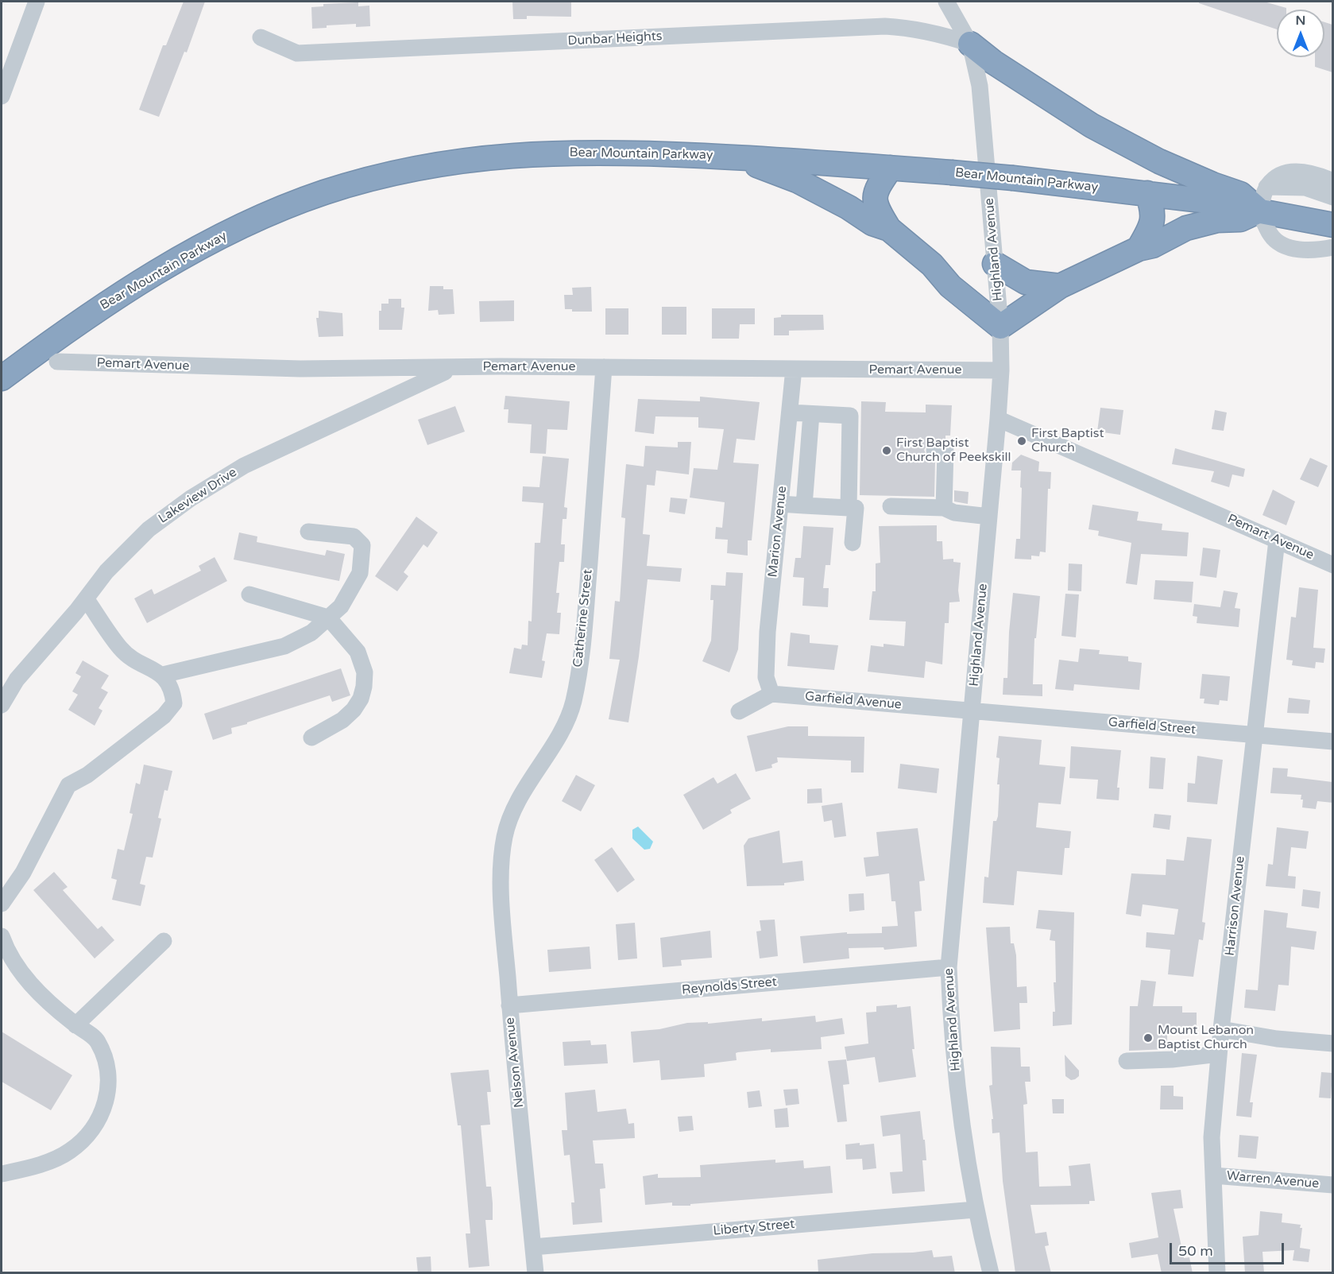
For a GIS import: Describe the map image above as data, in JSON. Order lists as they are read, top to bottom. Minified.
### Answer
{"streets":{"highway":["Bear Mountain Parkway"],"street":["Dunbar Heights","Highland Avenue","Pemart Avenue","Lakeview Drive","Marion Avenue","Catherine Street","Garfield Avenue","Garfield Street","Harrison Avenue","Reynolds Street","Nelson Avenue","Warren Avenue","Liberty Street"]},"crossings":[["Dunbar Heights","Highland Avenue"],["Highland Avenue","Pemart Avenue"],["Highland Avenue","Garfield Avenue"],["Highland Avenue","Garfield Street"],["Highland Avenue","Reynolds Street"],["Highland Avenue","Liberty Street"],["Pemart Avenue","Lakeview Drive"],["Pemart Avenue","Marion Avenue"],["Pemart Avenue","Catherine Street"],["Pemart Avenue","Harrison Avenue"],["Marion Avenue","Garfield Avenue"],["Catherine Street","Nelson Avenue"],["Garfield Avenue","Garfield Street"],["Garfield Street","Harrison Avenue"],["Harrison Avenue","Warren Avenue"],["Reynolds Street","Nelson Avenue"],["Nelson Avenue","Liberty Street"]],"places":["First Baptist Church","First Baptist Church of Peekskill","Mount Lebanon Baptist Church"],"scale_bar":"50 m","north":"top"}
